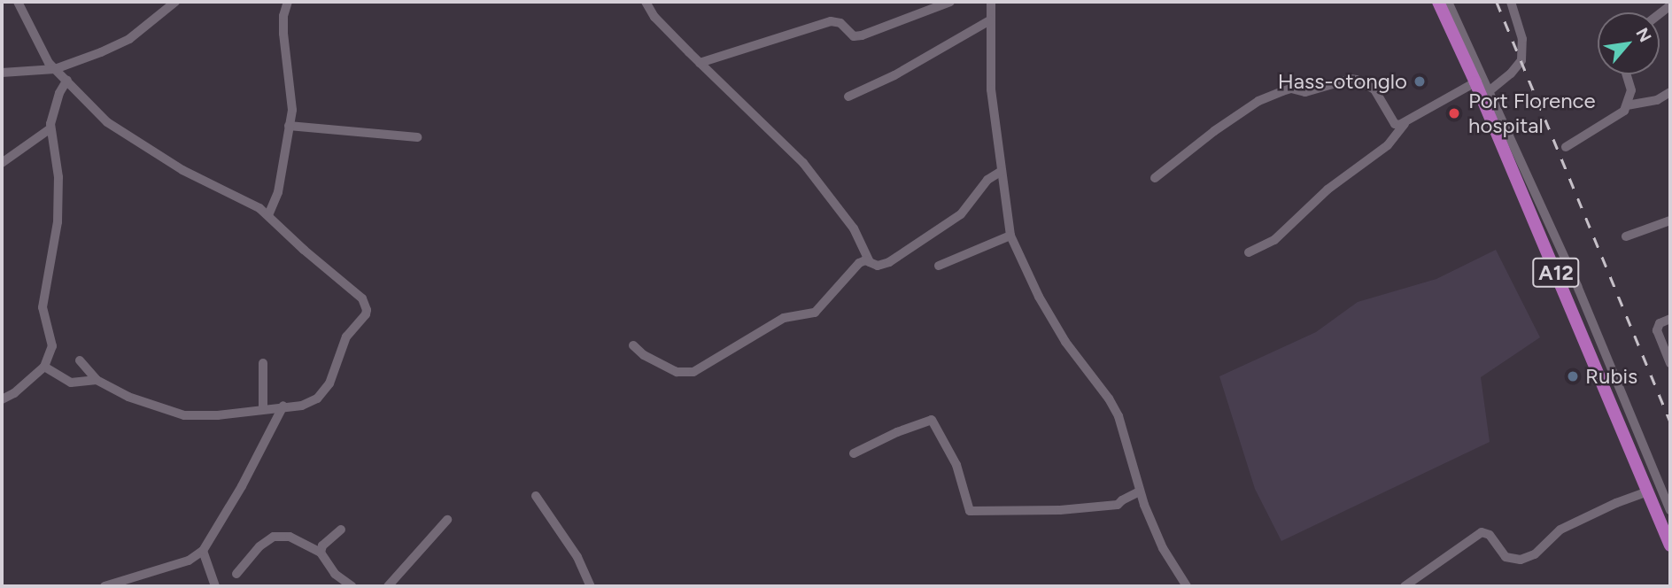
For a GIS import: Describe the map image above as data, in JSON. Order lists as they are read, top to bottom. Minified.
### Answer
{"streets":{"highway":["A12"]},"places":["Hass-otonglo","Port Florence hospital","Rubis"],"north":"top right"}
